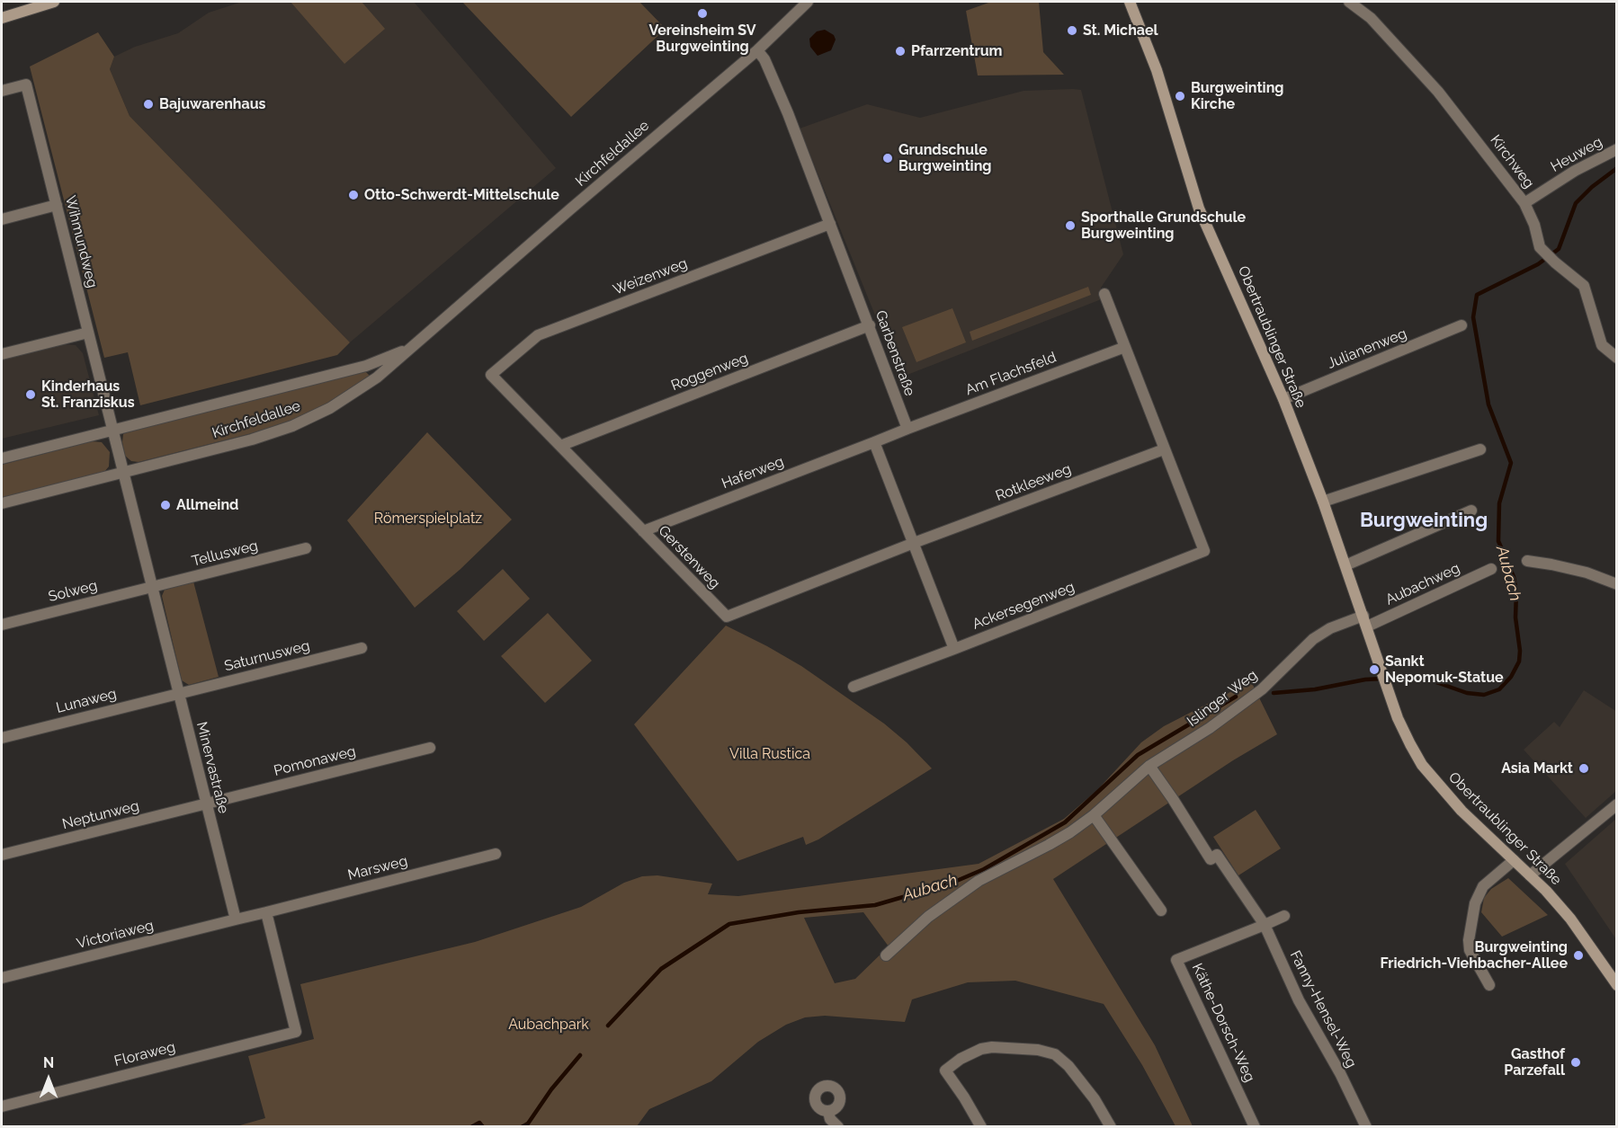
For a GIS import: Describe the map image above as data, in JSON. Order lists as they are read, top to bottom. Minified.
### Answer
{"streets":{"street":["Kirchfeldallee","Heuweg","Kirchweg","Wihmundweg","Weizenweg","Obertraublinger Straße","Julianenweg","Garbenstraße","Roggenweg","Am Flachsfeld","Haferweg","Rotkleeweg","Tellusweg","Gerstenweg","Aubachweg","Solweg","Ackersegenweg","Saturnusweg","Islinger Weg","Lunaweg","Pomonaweg","Minervastraße","Neptunweg","Marsweg","Victoriaweg","Fanny-Hensel-Weg","Käthe-Dorsch-Weg","Floraweg"]},"crossings":[["Kirchfeldallee","Wihmundweg"],["Kirchfeldallee","Garbenstraße"],["Kirchfeldallee","Minervastraße"],["Heuweg","Kirchweg"],["Weizenweg","Garbenstraße"],["Weizenweg","Gerstenweg"],["Obertraublinger Straße","Julianenweg"],["Obertraublinger Straße","Aubachweg"],["Obertraublinger Straße","Islinger Weg"],["Garbenstraße","Roggenweg"],["Garbenstraße","Am Flachsfeld"],["Roggenweg","Gerstenweg"],["Haferweg","Gerstenweg"],["Rotkleeweg","Gerstenweg"],["Rotkleeweg","Ackersegenweg"],["Tellusweg","Solweg"],["Tellusweg","Minervastraße"],["Aubachweg","Islinger Weg"],["Solweg","Minervastraße"],["Saturnusweg","Lunaweg"],["Saturnusweg","Minervastraße"],["Lunaweg","Minervastraße"],["Pomonaweg","Minervastraße"],["Pomonaweg","Neptunweg"],["Minervastraße","Neptunweg"],["Minervastraße","Victoriaweg"],["Marsweg","Floraweg"],["Fanny-Hensel-Weg","Käthe-Dorsch-Weg"]],"districts":["Burgweinting"],"water":["Aubach"],"parks":["Römerspielplatz","Villa Rustica","Aubachpark"],"places":["Vereinsheim SV Burgweinting","St. Michael","Pfarrzentrum","Burgweinting Kirche","Bajuwarenhaus","Grundschule Burgweinting","Otto-Schwerdt-Mittelschule","Sporthalle Grundschule Burgweinting","Kinderhaus St. Franziskus","Allmeind","Sankt Nepomuk-Statue","Asia Markt","Burgweinting Friedrich-Viehbacher-Allee","Gasthof Parzefall"],"north":"top"}
